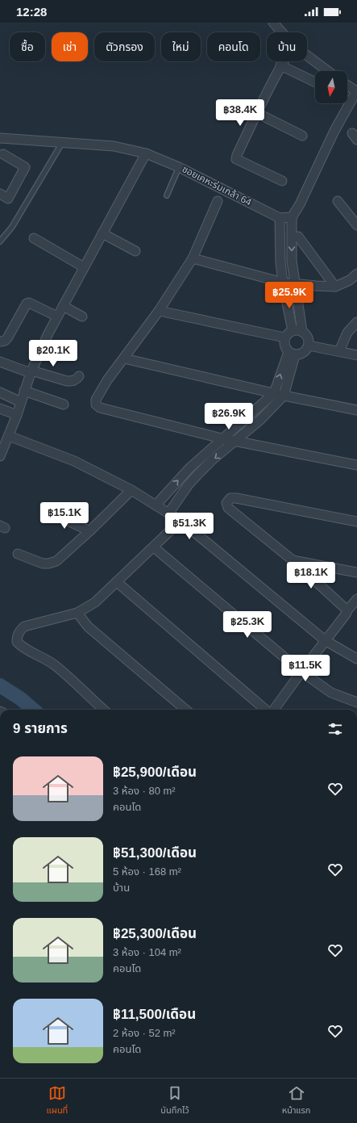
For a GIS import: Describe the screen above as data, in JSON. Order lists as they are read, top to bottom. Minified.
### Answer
{"streets":{"street":["ซอยเคหะร่มเกล้า 64"]},"north":"bottom","page":{"status":"12:28","chip":["ซื้อ","เช่า","ตัวกรอง","ใหม่","คอนโด","บ้าน"],"price":["฿38.4K","฿25.9K","฿20.1K","฿26.9K","฿15.1K","฿51.3K","฿18.1K","฿25.3K","฿11.5K"],"heading":"9 รายการ","list":[{"name":"฿25,900/เดือน","note":"3 ห้อง · 80 m² · คอนโด"},{"name":"฿51,300/เดือน","note":"5 ห้อง · 168 m² · บ้าน"},{"name":"฿25,300/เดือน","note":"3 ห้อง · 104 m² · คอนโด"},{"name":"฿11,500/เดือน","note":"2 ห้อง · 52 m² · คอนโด"}],"tabs":["แผนที่","บันทึกไว้","หน้าแรก"]}}
